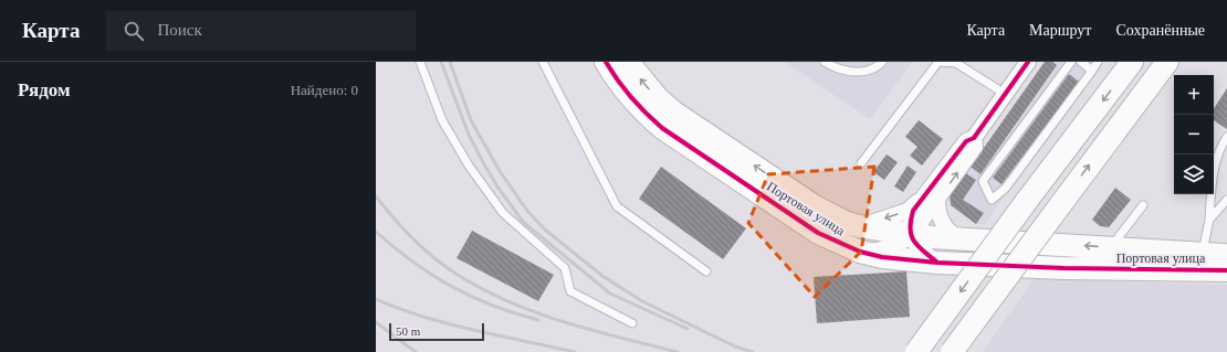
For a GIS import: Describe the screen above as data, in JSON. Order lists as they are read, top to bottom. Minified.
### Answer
{"streets":{"street":["Портовая улица"]},"scale_bar":"50 m","page":{"header":"Карта","search":"Поиск","nav":["Карта","Маршрут","Сохранённые"],"heading":["Рядом","Найдено: 0"],"map_buttons":["+","−"],"scale":"50 m"}}
